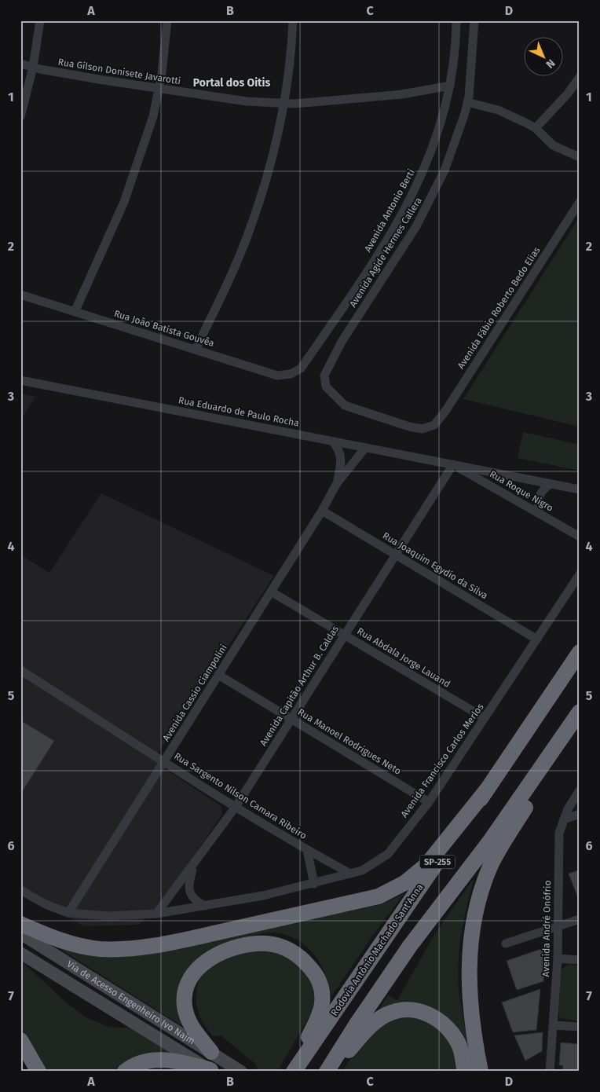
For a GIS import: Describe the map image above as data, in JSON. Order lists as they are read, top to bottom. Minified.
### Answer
{"streets":{"highway":["SP-255","Rodovia Antônio Machado Sant'Anna"],"main road":["Via de Acesso Engenheiro Ivo Najm"],"street":["Rua Gilson Donisete Javarotti","Avenida Antonio Berti","Avenida Agide Hermes Callera","Avenida Fábio Roberto Bedo Elias","Rua João Batista Gouvêa","Rua Eduardo de Paulo Rocha","Rua Roque Nigro","Rua Joaquim Egydio da Silva","Rua Abdala Jorge Lauand","Avenida Capitão Arthur B. Caldas","Avenida Cassio Ciampolini","Rua Manoel Rodrigues Neto","Avenida Francisco Carlos Merlos","Rua Sargento Nilson Camara Ribeiro","Avenida André Onófrio"]},"crossings":[["Rua Gilson Donisete Javarotti","Avenida Antonio Berti"],["Avenida Antonio Berti","Rua João Batista Gouvêa"],["Avenida Agide Hermes Callera","Avenida Fábio Roberto Bedo Elias"],["Rua Eduardo de Paulo Rocha","Rua Roque Nigro"],["Rua Eduardo de Paulo Rocha","Avenida Capitão Arthur B. Caldas"],["Rua Roque Nigro","Avenida Capitão Arthur B. Caldas"],["Rua Joaquim Egydio da Silva","Avenida Capitão Arthur B. Caldas"],["Rua Joaquim Egydio da Silva","Avenida Cassio Ciampolini"],["Rua Joaquim Egydio da Silva","Avenida Francisco Carlos Merlos"],["Rua Abdala Jorge Lauand","Avenida Capitão Arthur B. Caldas"],["Rua Abdala Jorge Lauand","Avenida Cassio Ciampolini"],["Rua Abdala Jorge Lauand","Avenida Francisco Carlos Merlos"],["Avenida Capitão Arthur B. Caldas","Rua Manoel Rodrigues Neto"],["Avenida Capitão Arthur B. Caldas","Avenida Francisco Carlos Merlos"],["Avenida Capitão Arthur B. Caldas","Rua Sargento Nilson Camara Ribeiro"],["Avenida Cassio Ciampolini","Rua Manoel Rodrigues Neto"],["Avenida Cassio Ciampolini","Avenida Francisco Carlos Merlos"],["Avenida Cassio Ciampolini","Rua Sargento Nilson Camara Ribeiro"],["Rua Manoel Rodrigues Neto","Avenida Francisco Carlos Merlos"],["Avenida Francisco Carlos Merlos","Rua Sargento Nilson Camara Ribeiro"]],"districts":["Portal dos Oitis"],"north":"bottom right","grid":{"columns":["A","B","C","D"],"rows":["1","2","3","4","5","6","7"]}}
